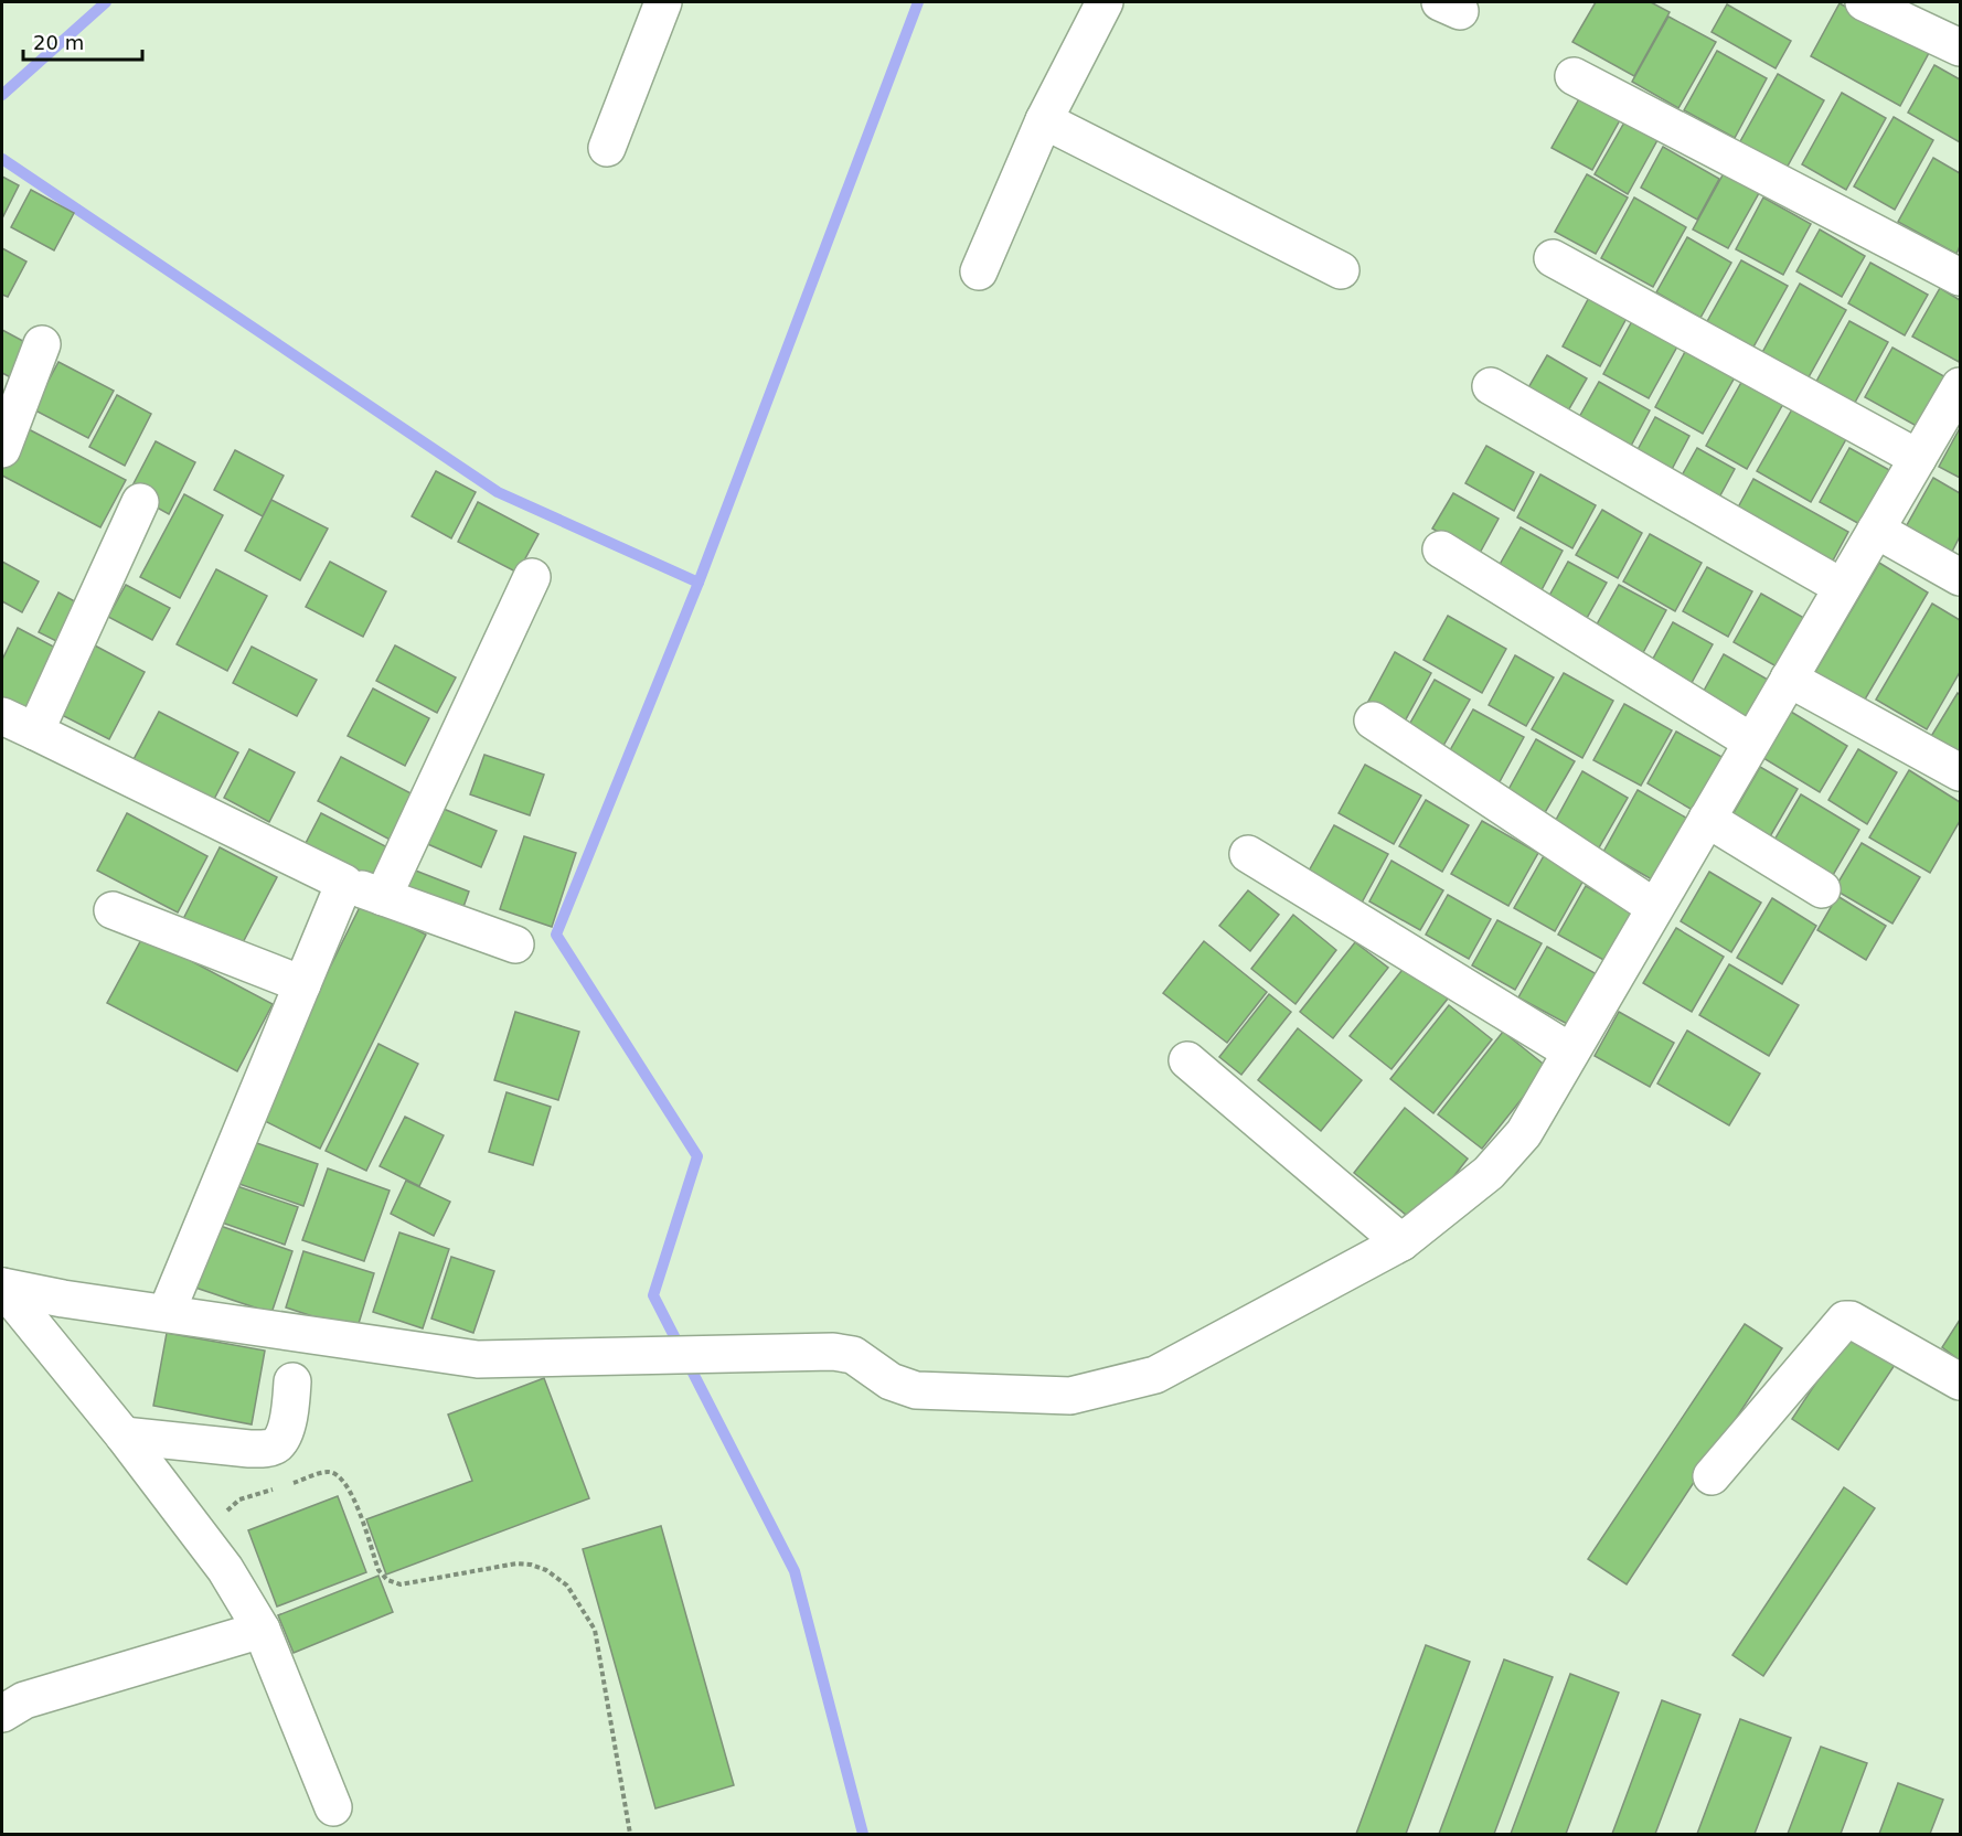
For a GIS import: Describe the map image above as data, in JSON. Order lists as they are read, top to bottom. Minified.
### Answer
{"scale_bar":"20 m"}
